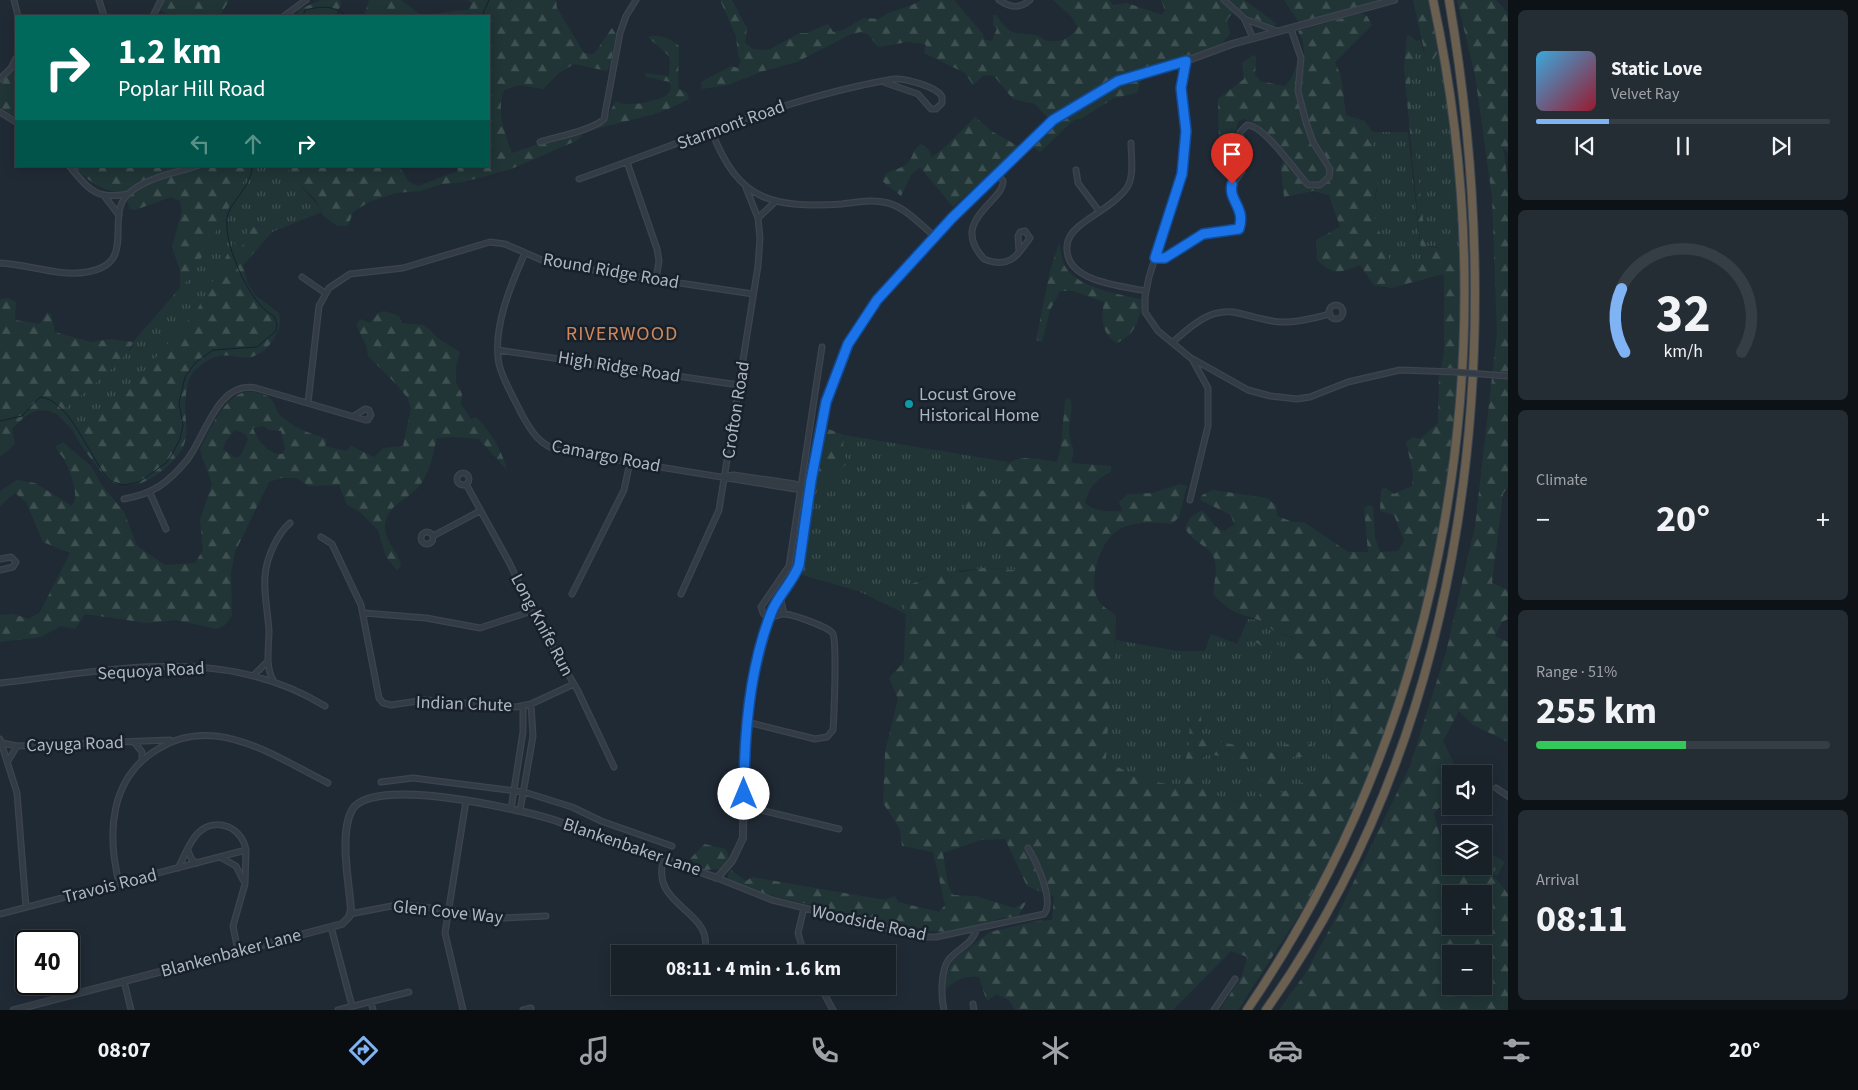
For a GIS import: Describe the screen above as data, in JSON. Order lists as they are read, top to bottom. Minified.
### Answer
{"streets":{"street":["Starmont Road","Round Ridge Road","High Ridge Road","Crofton Road","Camargo Road","Long Knife Run","Sequoya Road","Indian Chute","Cayuga Road","Blankenbaker Lane","Travois Road","Glen Cove Way","Woodside Road"]},"crossings":[["Round Ridge Road","Crofton Road"],["Round Ridge Road","Camargo Road"],["High Ridge Road","Crofton Road"],["High Ridge Road","Camargo Road"],["Crofton Road","Camargo Road"],["Camargo Road","Blankenbaker Lane"],["Long Knife Run","Indian Chute"],["Blankenbaker Lane","Glen Cove Way"],["Blankenbaker Lane","Woodside Road"]],"districts":["RIVERWOOD"],"places":["Locust Grove Historical Home"],"page":{"turn":["1.2 km","Poplar Hill Road"],"song":["Static Love","Velvet Ray"],"tile":["Climate",["Range · 51%","255 km"],["Arrival","08:11"]],"heat":["−","20°","+"],"map_buttons":["+","−"],"limit":"40","trip":"08:11 · 4 min · 1.6 km","tabs":["08:07","20°"],"gauge":["32","km/h"]}}
